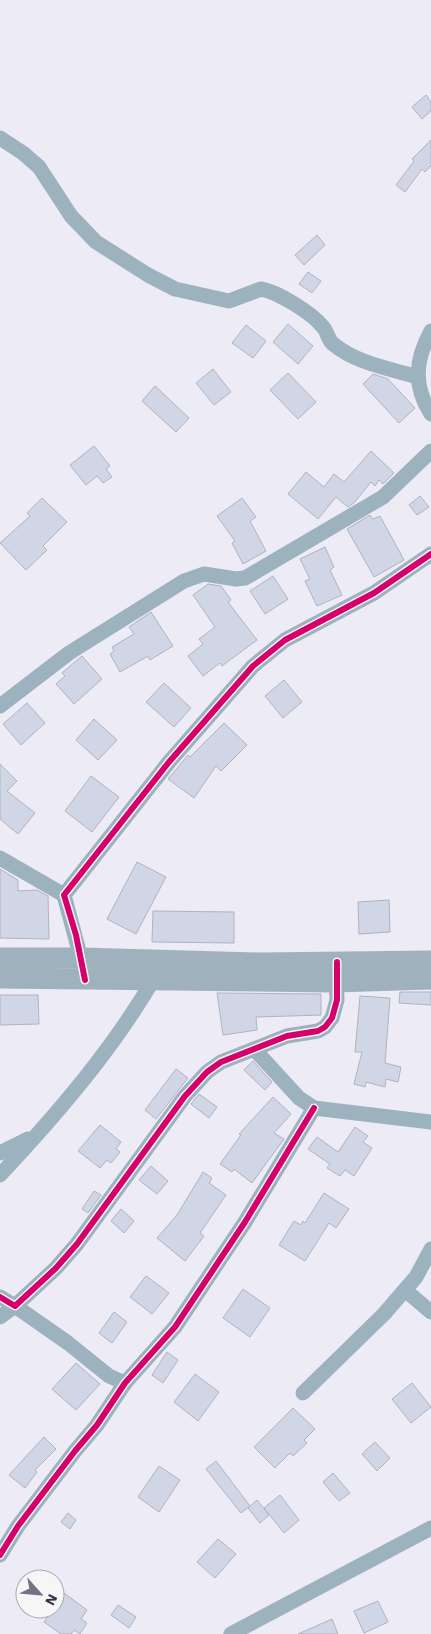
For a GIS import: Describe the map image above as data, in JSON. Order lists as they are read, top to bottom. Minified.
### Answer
{"north":"bottom right"}
